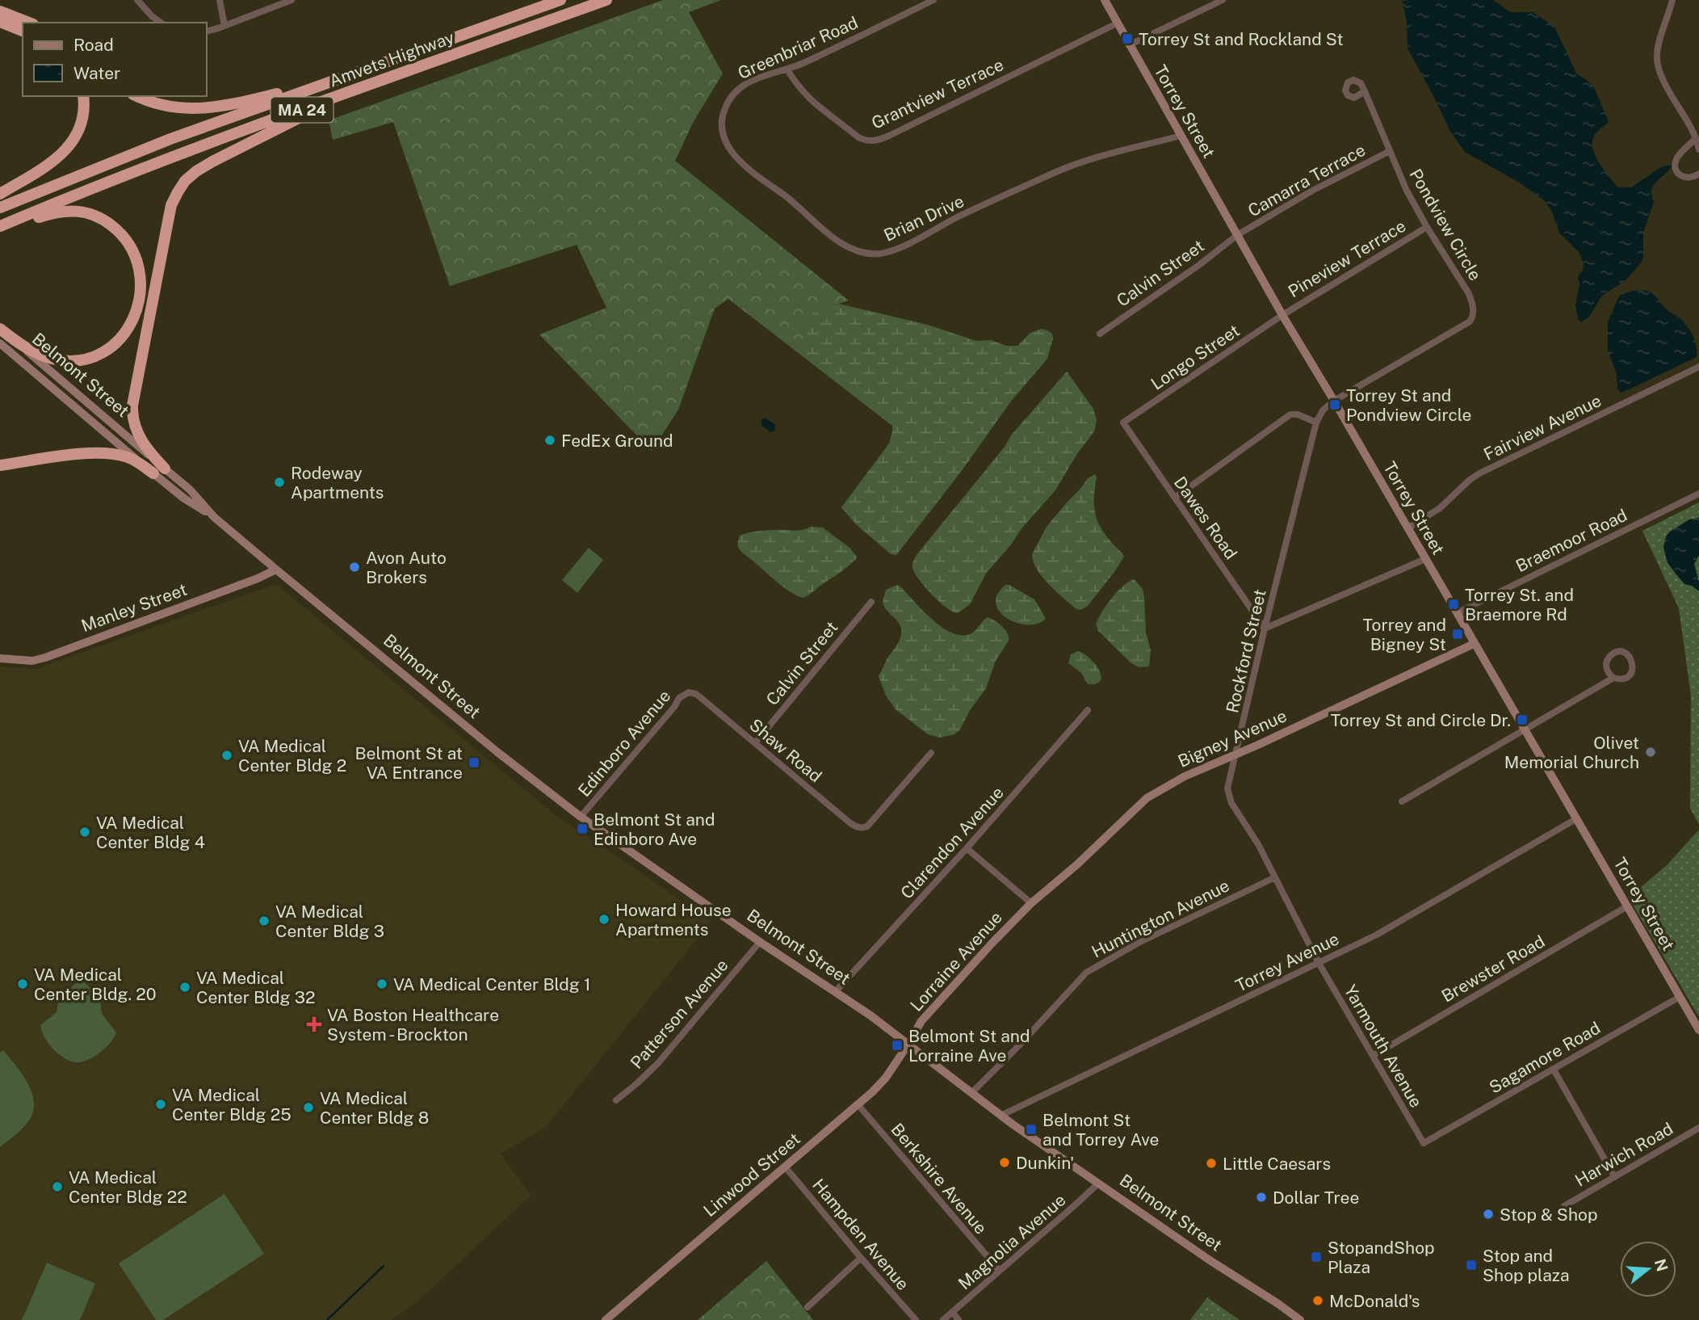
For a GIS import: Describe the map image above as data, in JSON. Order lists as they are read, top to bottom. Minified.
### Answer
{"streets":{"highway":["Amvets Highway","MA 24","Belmont Street"],"main road":["Torrey Street","Manley Street","Bigney Avenue","Lorraine Avenue","Linwood Street"],"street":["Greenbriar Road","Grantview Terrace","Camarra Terrace","Brian Drive","Pondview Circle","Pineview Terrace","Calvin Street","Longo Street","Fairview Avenue","Dawes Road","Braemoor Road","Rockford Street","Edinboro Avenue","Shaw Road","Clarendon Avenue","Huntington Avenue","Torrey Avenue","Brewster Road","Patterson Avenue","Yarmouth Avenue","Sagamore Road","Harwich Road","Berkshire Avenue","Hampden Avenue","Magnolia Avenue"]},"crossings":[["Greenbriar Road","Grantview Terrace"],["Greenbriar Road","Brian Drive"],["Grantview Terrace","Torrey Street"],["Torrey Street","Camarra Terrace"],["Torrey Street","Brian Drive"],["Torrey Street","Pondview Circle"],["Torrey Street","Pineview Terrace"],["Torrey Street","Calvin Street"],["Torrey Street","Longo Street"],["Torrey Street","Fairview Avenue"],["Torrey Street","Braemoor Road"],["Torrey Street","Rockford Street"],["Torrey Street","Bigney Avenue"],["Torrey Street","Torrey Avenue"],["Torrey Street","Brewster Road"],["Torrey Street","Sagamore Road"],["Camarra Terrace","Pondview Circle"],["Camarra Terrace","Calvin Street"],["Pondview Circle","Pineview Terrace"],["Pondview Circle","Rockford Street"],["Pineview Terrace","Longo Street"],["Calvin Street","Shaw Road"],["Longo Street","Dawes Road"],["Belmont Street","Manley Street"],["Belmont Street","Edinboro Avenue"],["Belmont Street","Clarendon Avenue"],["Belmont Street","Huntington Avenue"],["Belmont Street","Lorraine Avenue"],["Belmont Street","Torrey Avenue"],["Belmont Street","Patterson Avenue"],["Belmont Street","Linwood Street"],["Belmont Street","Magnolia Avenue"],["Dawes Road","Rockford Street"],["Rockford Street","Bigney Avenue"],["Rockford Street","Huntington Avenue"],["Rockford Street","Torrey Avenue"],["Rockford Street","Yarmouth Avenue"],["Bigney Avenue","Lorraine Avenue"],["Edinboro Avenue","Shaw Road"],["Lorraine Avenue","Linwood Street"],["Torrey Avenue","Yarmouth Avenue"],["Brewster Road","Yarmouth Avenue"],["Yarmouth Avenue","Sagamore Road"],["Linwood Street","Berkshire Avenue"],["Linwood Street","Hampden Avenue"],["Berkshire Avenue","Magnolia Avenue"]],"places":{"transit":["Torrey St and Rockland St","Torrey St and Pondview Circle","Torrey St. and Braemore Rd","Torrey and Bigney St","Torrey St and Circle Dr.","Belmont St at VA Entrance","Belmont St and Edinboro Ave","Belmont St and Lorraine Ave","Belmont St and Torrey Ave","StopandShop Plaza","Stop and Shop plaza"],"other":["FedEx Ground","Rodeway Apartments","Avon Auto Brokers","Olivet Memorial Church","VA Medical Center Bldg 2","VA Medical Center Bldg 4","Howard House Apartments","VA Medical Center Bldg 3","VA Medical Center Bldg. 20","VA Medical Center Bldg 1","VA Medical Center Bldg 32","VA Medical Center Bldg 25","VA Medical Center Bldg 8","Dunkin'","Little Caesars","VA Medical Center Bldg 22","Dollar Tree","Stop & Shop","McDonald's"],"health":["VA Boston Healthcare System - Brockton"]},"legend":["Road","Water"],"north":"right"}
